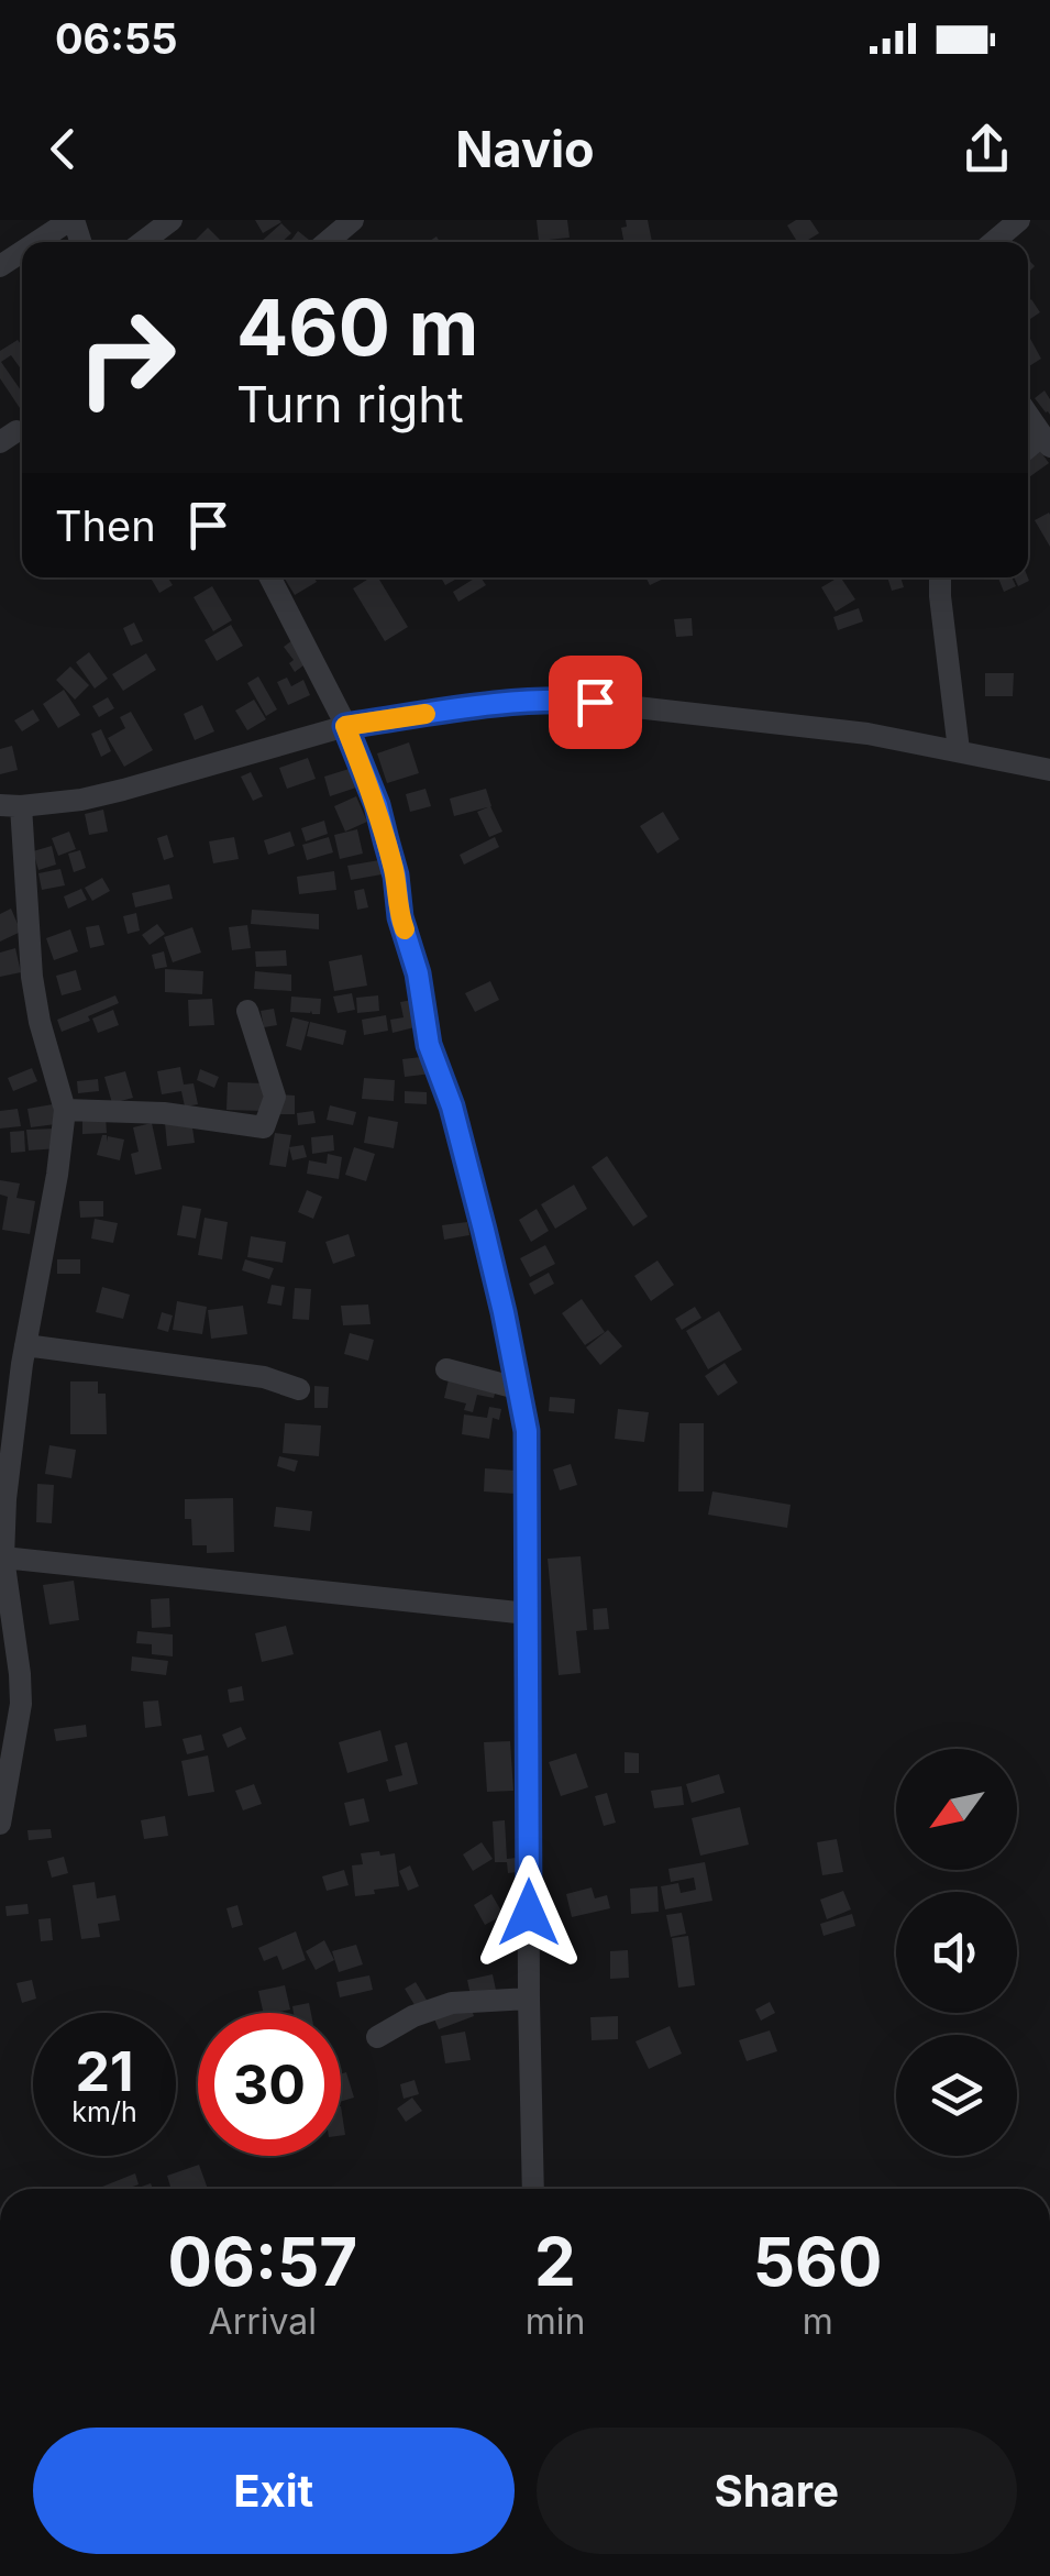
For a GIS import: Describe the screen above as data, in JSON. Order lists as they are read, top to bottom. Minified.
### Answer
{"north":"bottom left","page":{"status":"06:55","header":"Navio","turn":["460 m","Turn right"],"then":"Then","speed":"21 km/h","limit":"30","eta":["06:57","Arrival","2","min","560","m"],"buttons":["Exit","Share"]}}
